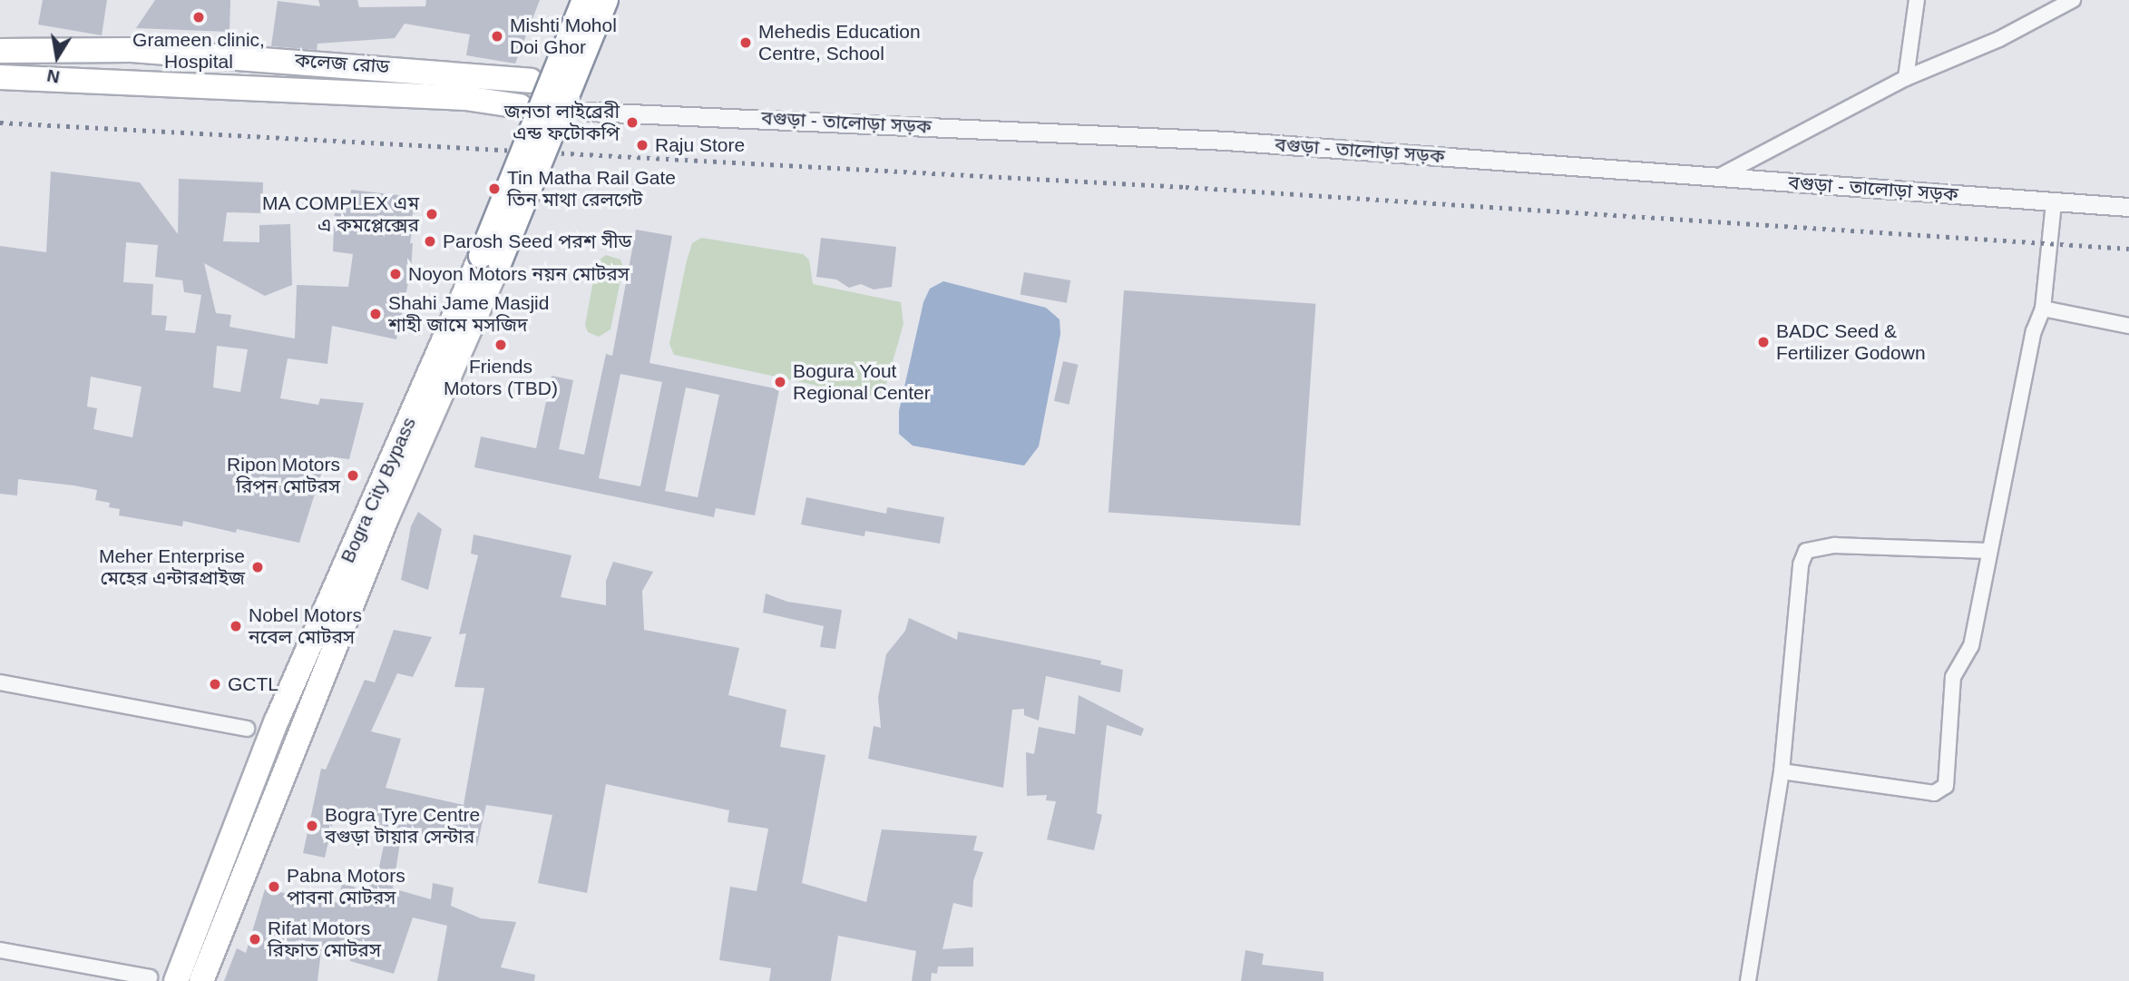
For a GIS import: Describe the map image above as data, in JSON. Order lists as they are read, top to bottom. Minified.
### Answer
{"streets":{"highway":["কলেজ রোড","Bogra City Bypass"],"street":["বগুড়া - তালোড়া সড়ক"]},"places":["Grameen clinic, Hospital","Mishti Mohol Doi Ghor","Mehedis Education Centre, School","জনতা লাইব্রেরী এন্ড ফটোকপি","Raju Store","Tin Matha Rail Gate তিন মাথা রেলগেট","MA COMPLEX এম এ কমপ্লেক্সের","Parosh Seed পরশ সীড","Noyon Motors নয়ন মোটরস","Shahi Jame Masjid শাহী জামে মসজিদ","BADC Seed & Fertilizer Godown","Friends Motors (TBD)","Bogura Yout Regional Center","Ripon Motors রিপন মোটরস","Meher Enterprise মেহের এন্টারপ্রাইজ","Nobel Motors নবেল মোটরস","GCTL","Bogra Tyre Centre বগুড়া টায়ার সেন্টার","Pabna Motors পাবনা মোটরস","Rifat Motors রিফাত মোটরস"],"north":"bottom"}
